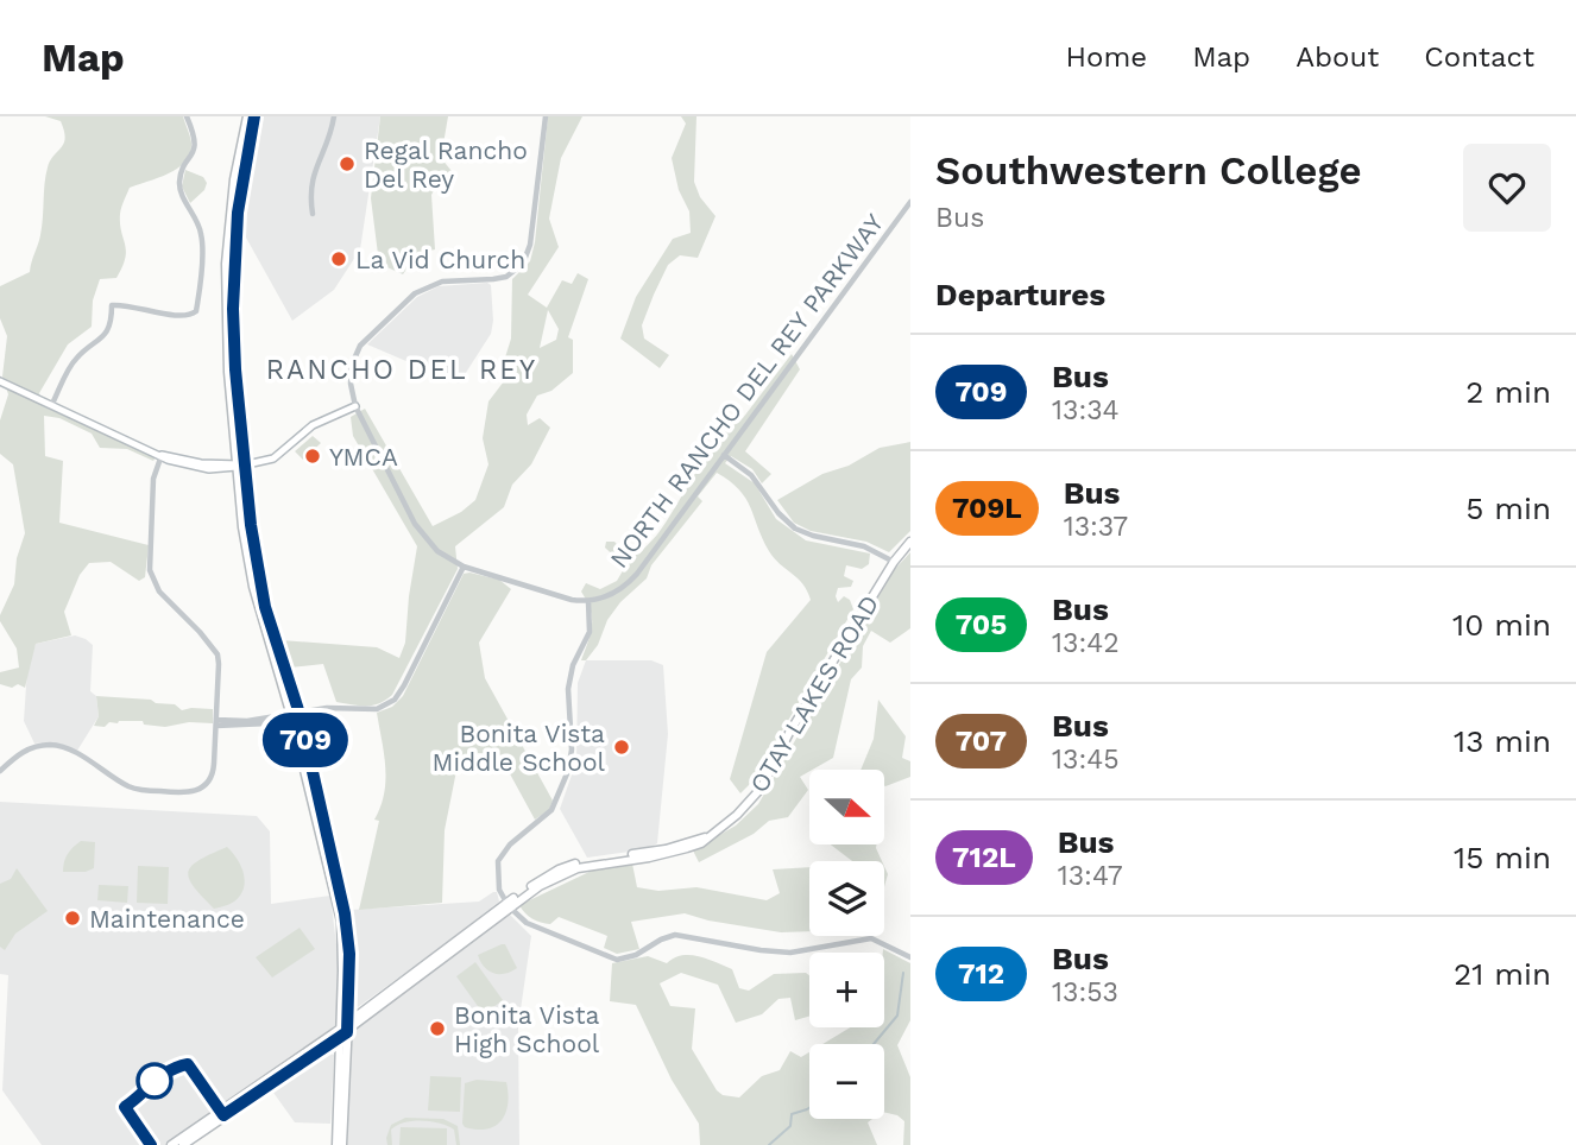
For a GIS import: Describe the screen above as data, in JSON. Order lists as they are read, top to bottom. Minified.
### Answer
{"streets":{"main road":["OTAY LAKES ROAD"],"street":["NORTH RANCHO DEL REY PARKWAY"]},"districts":["RANCHO DEL REY"],"places":["Regal Rancho Del Rey","La Vid Church","YMCA","Bonita Vista Middle School","Maintenance","Bonita Vista High School"],"lines":["bus line 709"],"north":"right","page":{"header":"Map","nav":["Home","Map","About","Contact"],"on_map":"709","heading":[["Southwestern College","Bus"],"Departures"],"list":[{"mark":"709","name":"Bus","note":"13:34","value":"2 min"},{"mark":"709L","name":"Bus","note":"13:37","value":"5 min"},{"mark":"705","name":"Bus","note":"13:42","value":"10 min"},{"mark":"707","name":"Bus","note":"13:45","value":"13 min"},{"mark":"712L","name":"Bus","note":"13:47","value":"15 min"},{"mark":"712","name":"Bus","note":"13:53","value":"21 min"}],"map_buttons":["+","−"]}}
